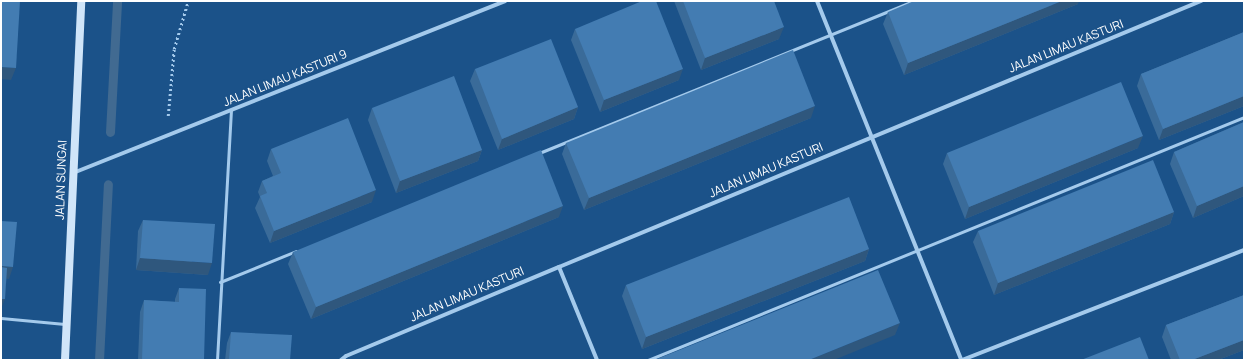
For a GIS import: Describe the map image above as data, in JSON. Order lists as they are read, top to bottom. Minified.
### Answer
{"streets":{"street":["JALAN LIMAU KASTURI","JALAN LIMAU KASTURI 9","JALAN SUNGAI"]},"crossings":[["JALAN LIMAU KASTURI 9","JALAN SUNGAI"]]}
